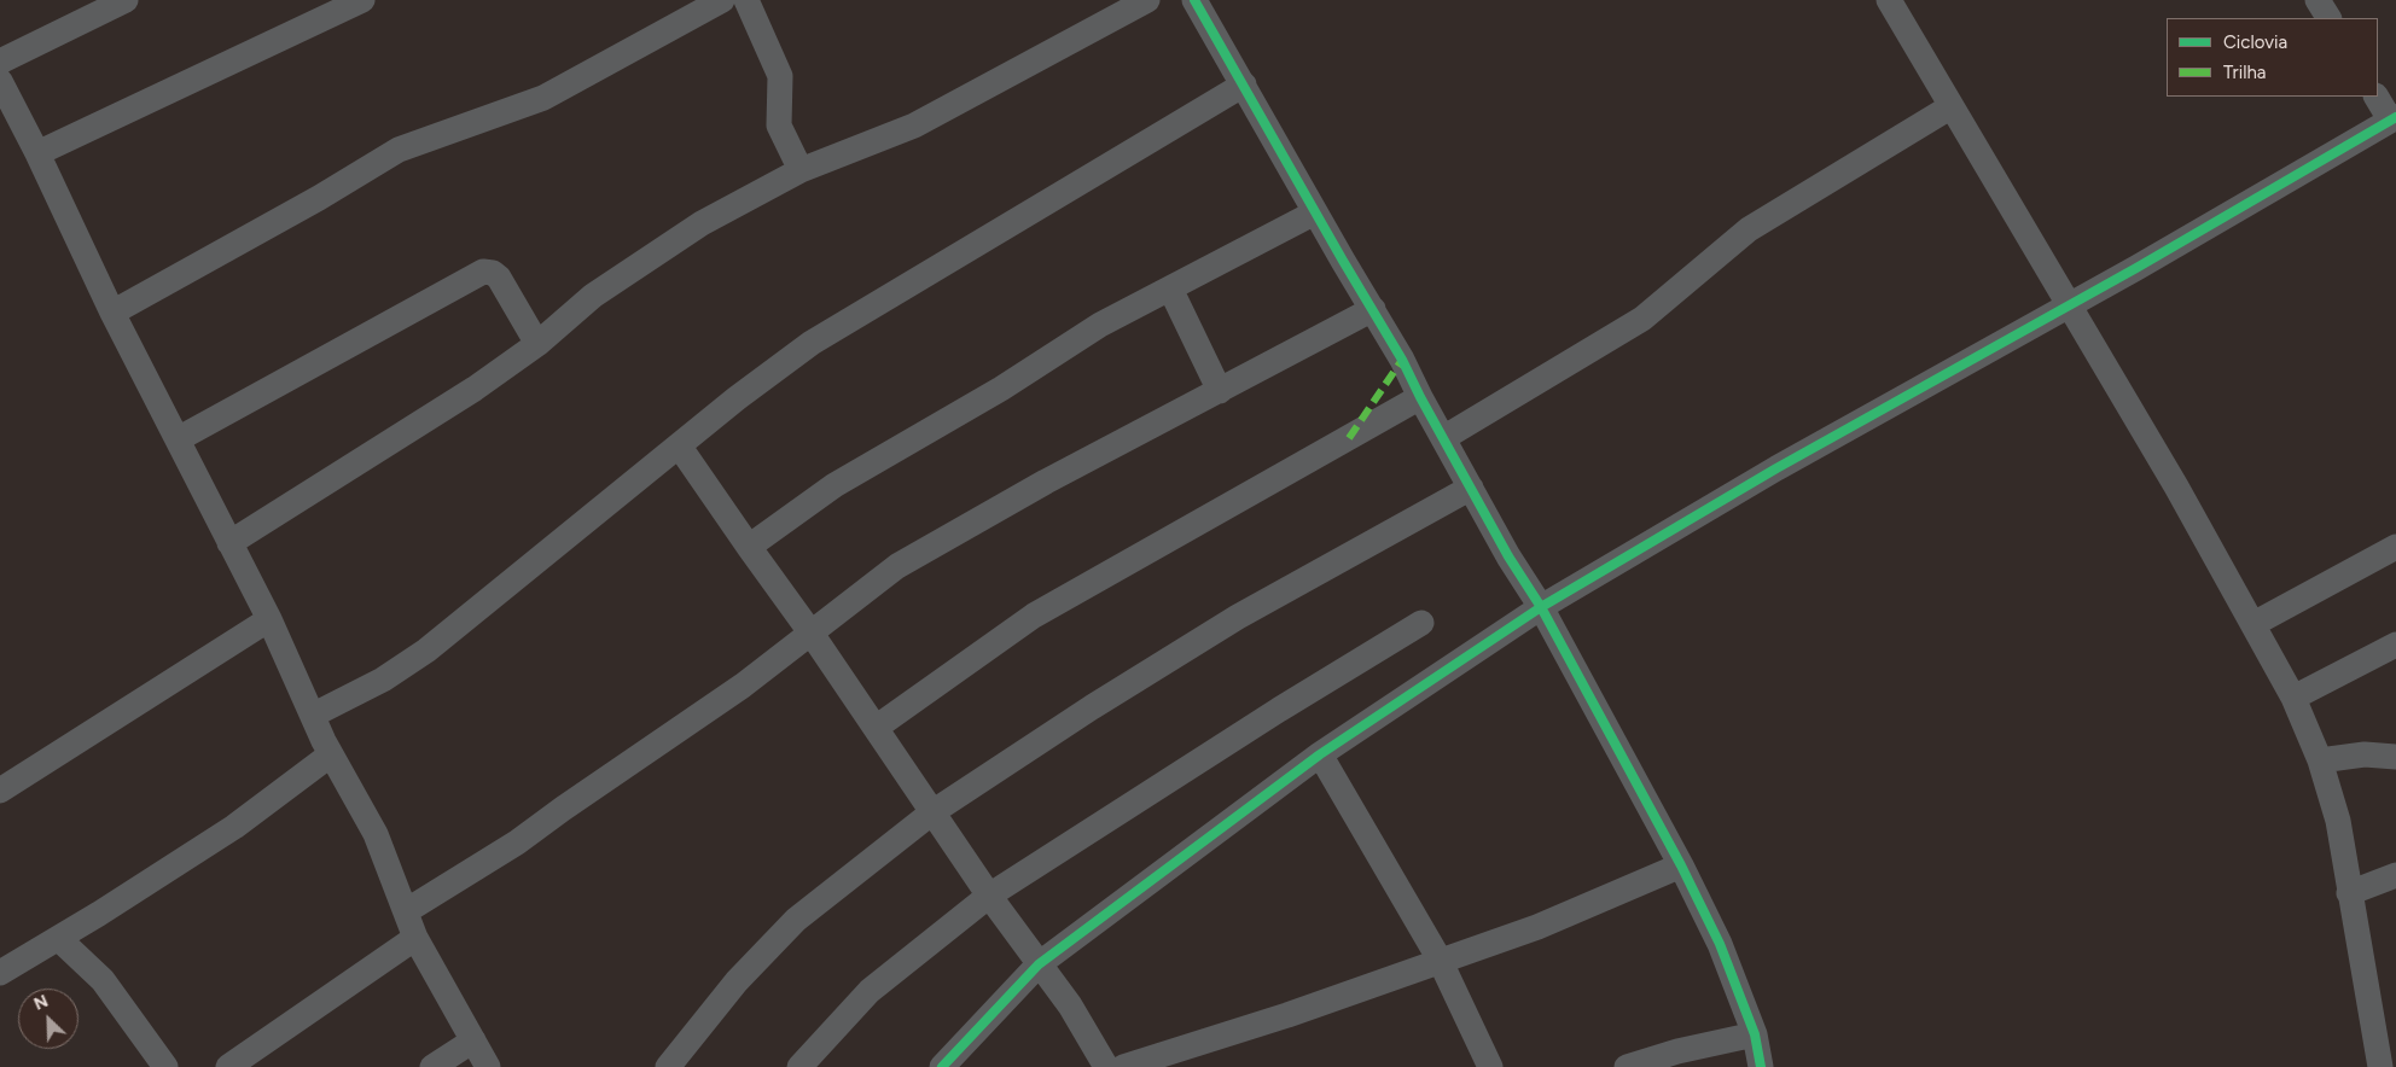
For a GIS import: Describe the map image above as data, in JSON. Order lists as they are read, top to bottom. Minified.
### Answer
{"legend":["Ciclovia","Trilha"],"north":"top left"}
